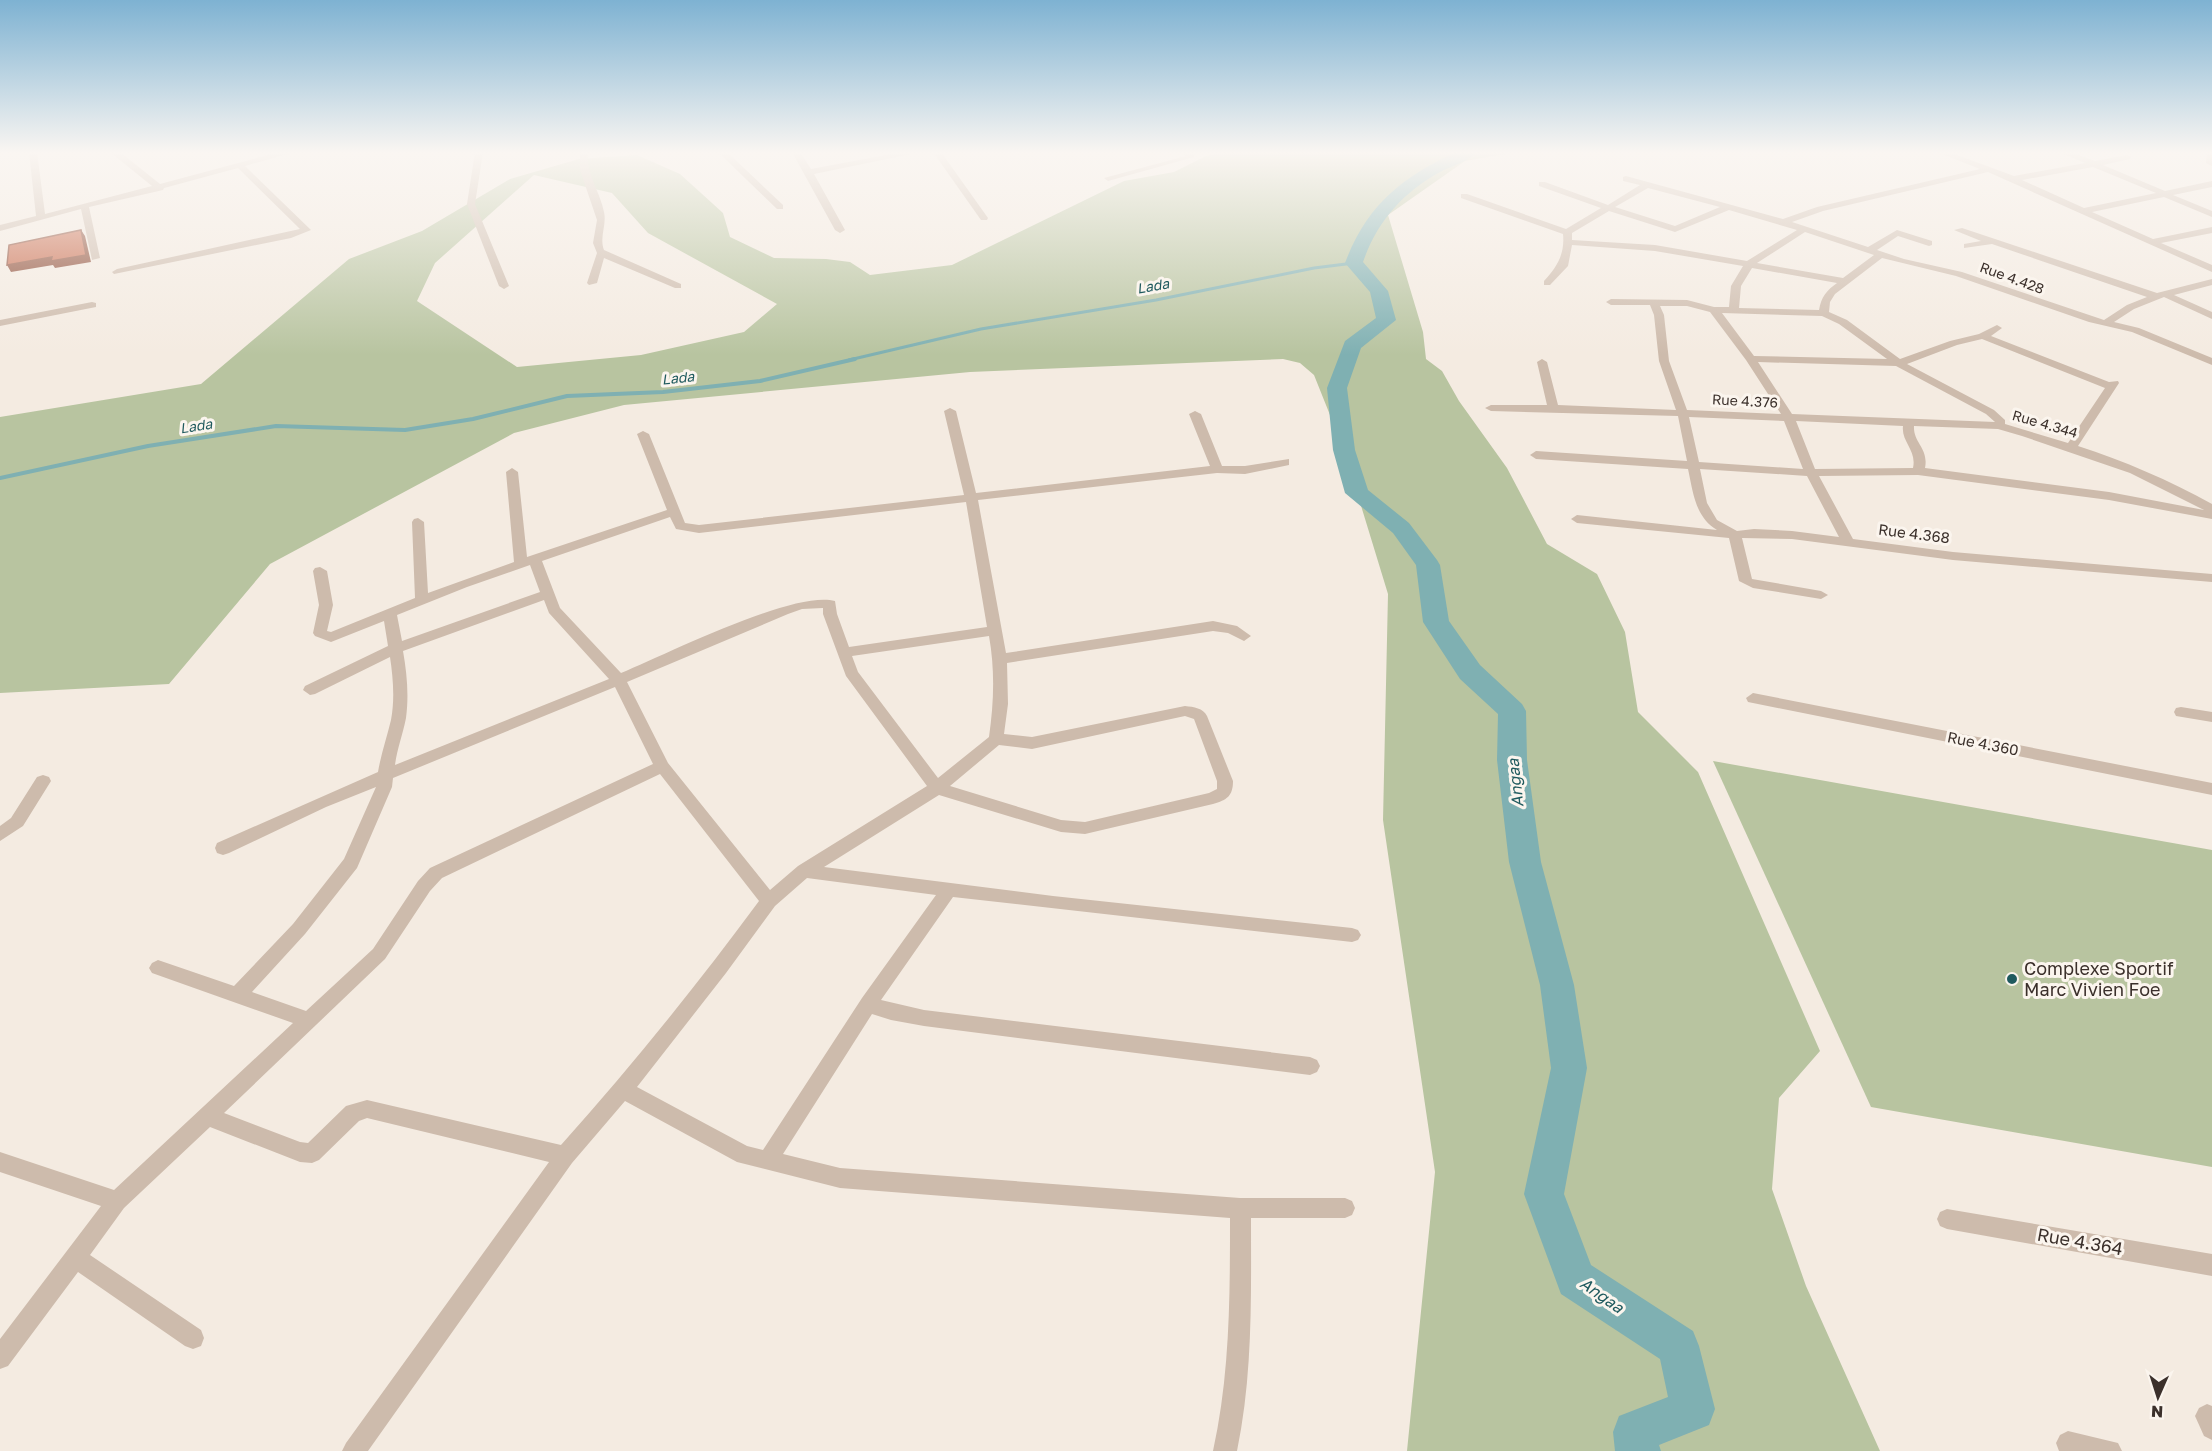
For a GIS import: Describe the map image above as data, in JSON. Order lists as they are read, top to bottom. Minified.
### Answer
{"streets":{"street":["Rue 4.428","Rue 4.376","Rue 4.344","Rue 4.368","Rue 4.360","Rue 4.364"]},"crossings":[["Rue 4.376","Rue 4.344"]],"water":["Lada","Angaa"],"places":["Complexe Sportif Marc Vivien Foe"],"north":"bottom"}
